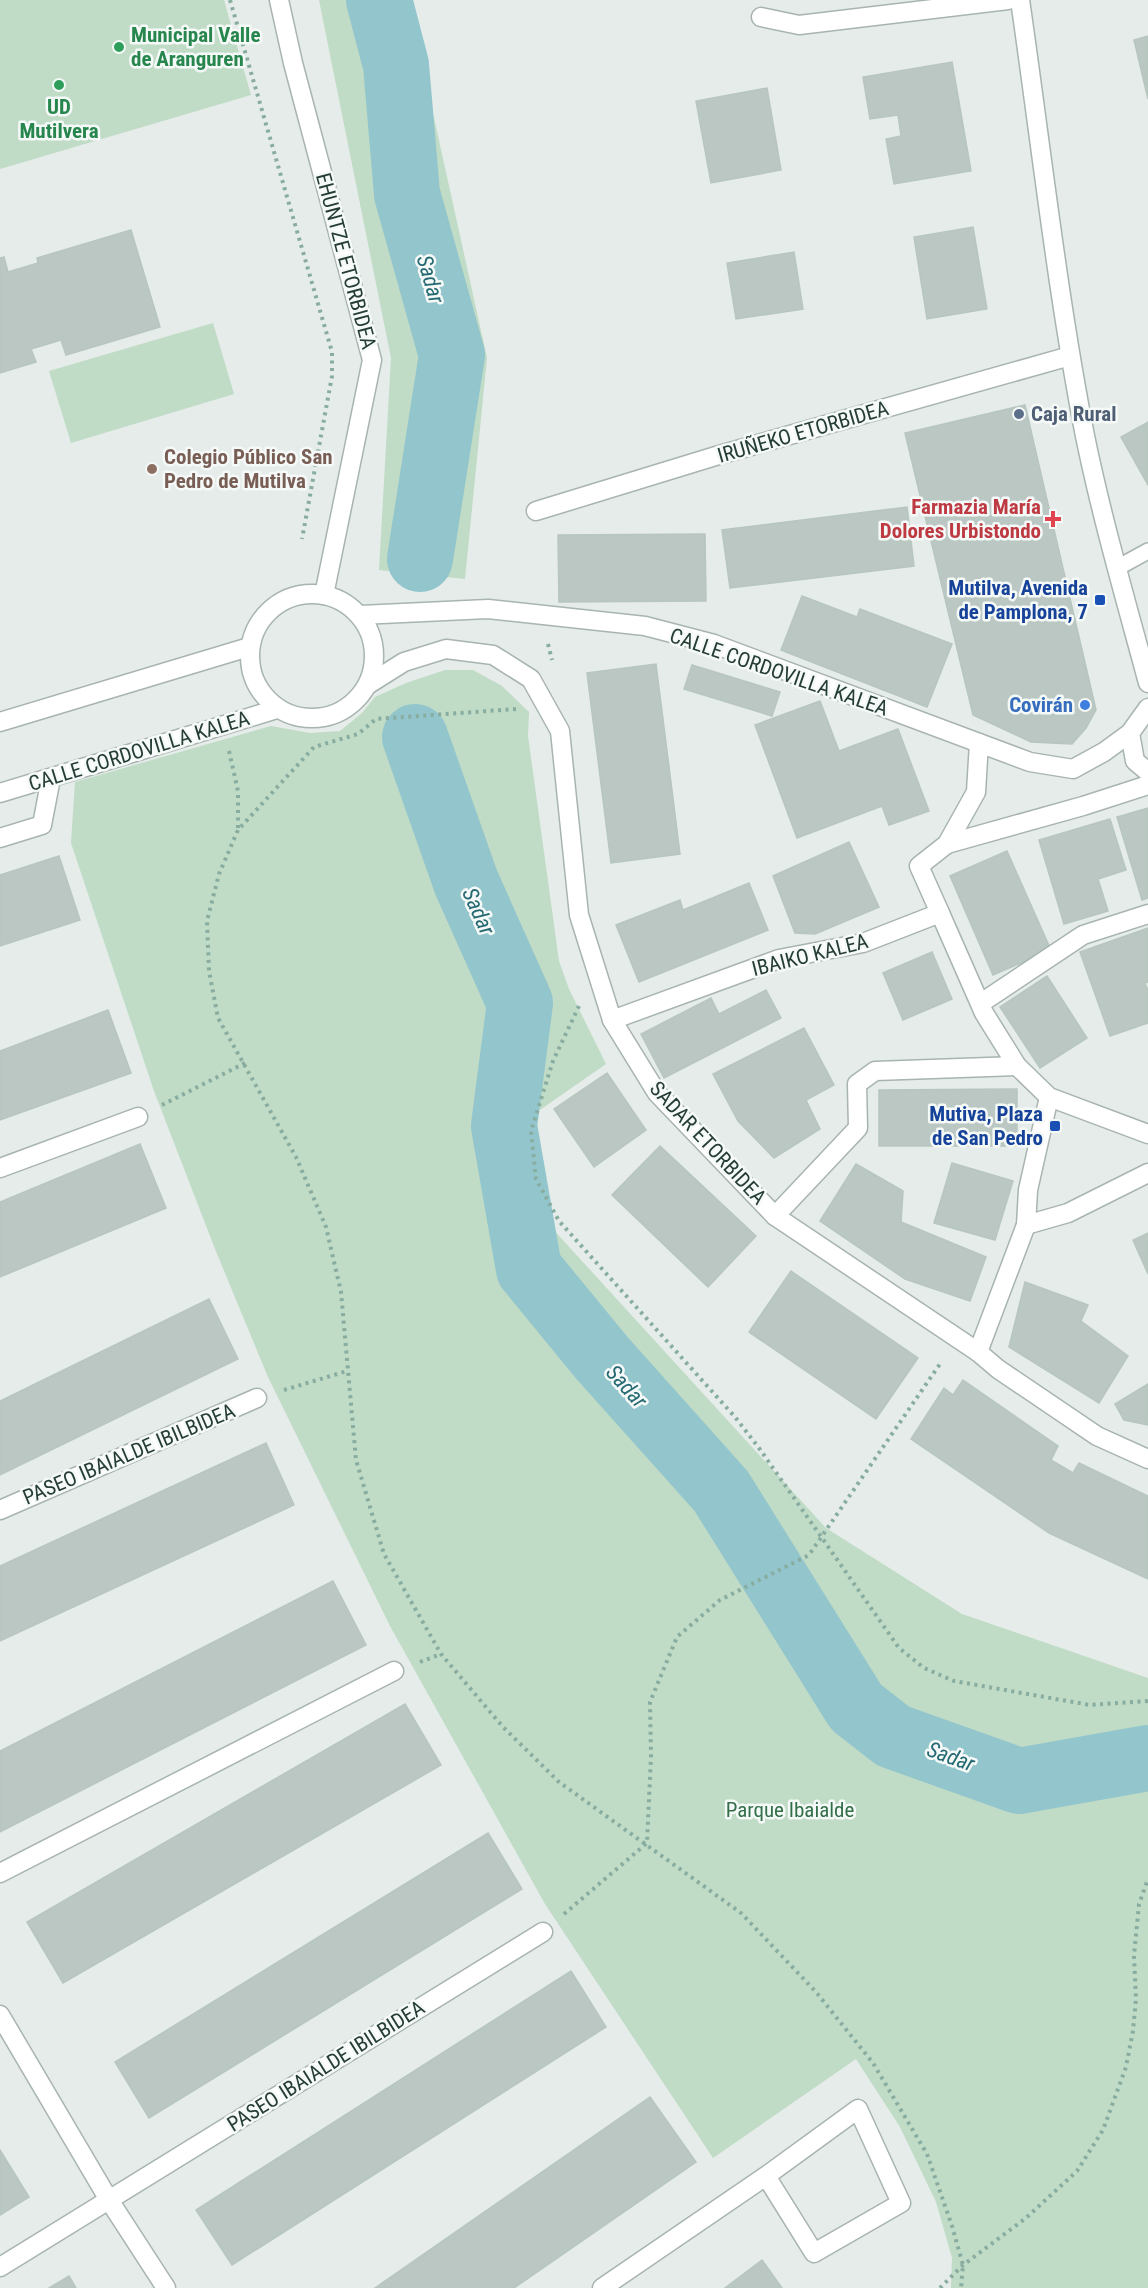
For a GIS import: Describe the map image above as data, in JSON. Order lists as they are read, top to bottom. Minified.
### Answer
{"streets":{"street":["EHUNTZE ETORBIDEA","IRUÑEKO ETORBIDEA","CALLE CORDOVILLA KALEA","IBAIKO KALEA","SADAR ETORBIDEA","PASEO IBAIALDE IBILBIDEA"]},"crossings":[["EHUNTZE ETORBIDEA","CALLE CORDOVILLA KALEA"],["EHUNTZE ETORBIDEA","SADAR ETORBIDEA"],["CALLE CORDOVILLA KALEA","SADAR ETORBIDEA"],["IBAIKO KALEA","SADAR ETORBIDEA"]],"water":["Sadar"],"parks":["Parque Ibaialde"],"places":{"other":["Municipal Valle de Aranguren","UD Mutilvera","Caja Rural","Colegio Público San Pedro de Mutilva","Covirán"],"health":["Farmazia María Dolores Urbistondo"],"transit":["Mutilva, Avenida de Pamplona, 7","Mutiva, Plaza de San Pedro"]}}
